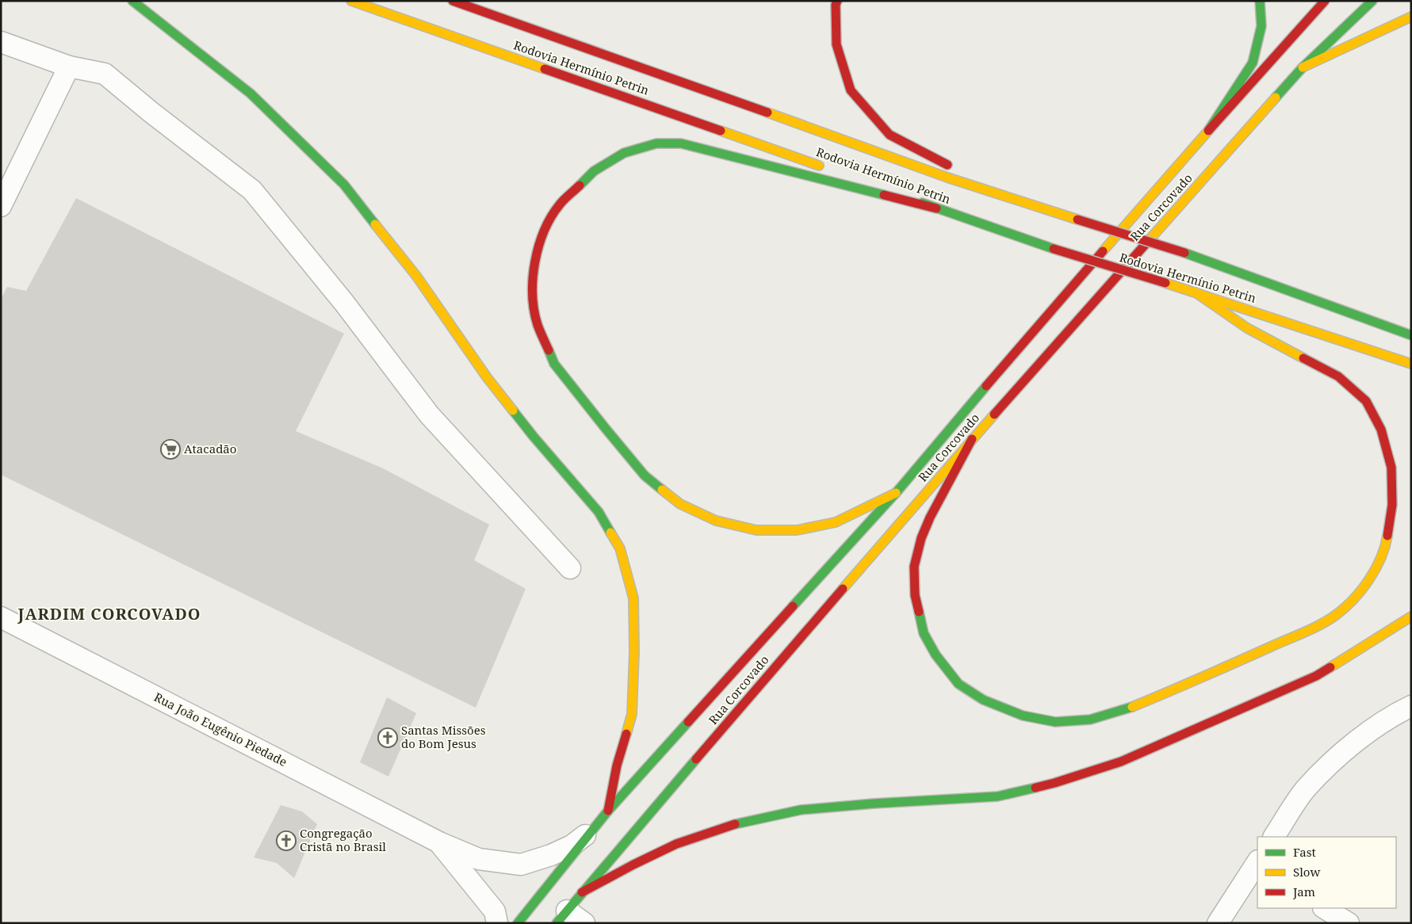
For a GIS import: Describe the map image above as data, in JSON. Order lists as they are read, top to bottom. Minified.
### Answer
{"streets":{"main road":["Rodovia Hermínio Petrin","Rua Corcovado"],"street":["Rua João Eugênio Piedade"]},"crossings":[["Rua Corcovado","Rua João Eugênio Piedade"]],"districts":["JARDIM CORCOVADO"],"places":{"supermarket":["Atacadão"],"church":["Santas Missões do Bom Jesus","Congregação Cristã no Brasil"]},"legend":["Fast","Slow","Jam"]}
